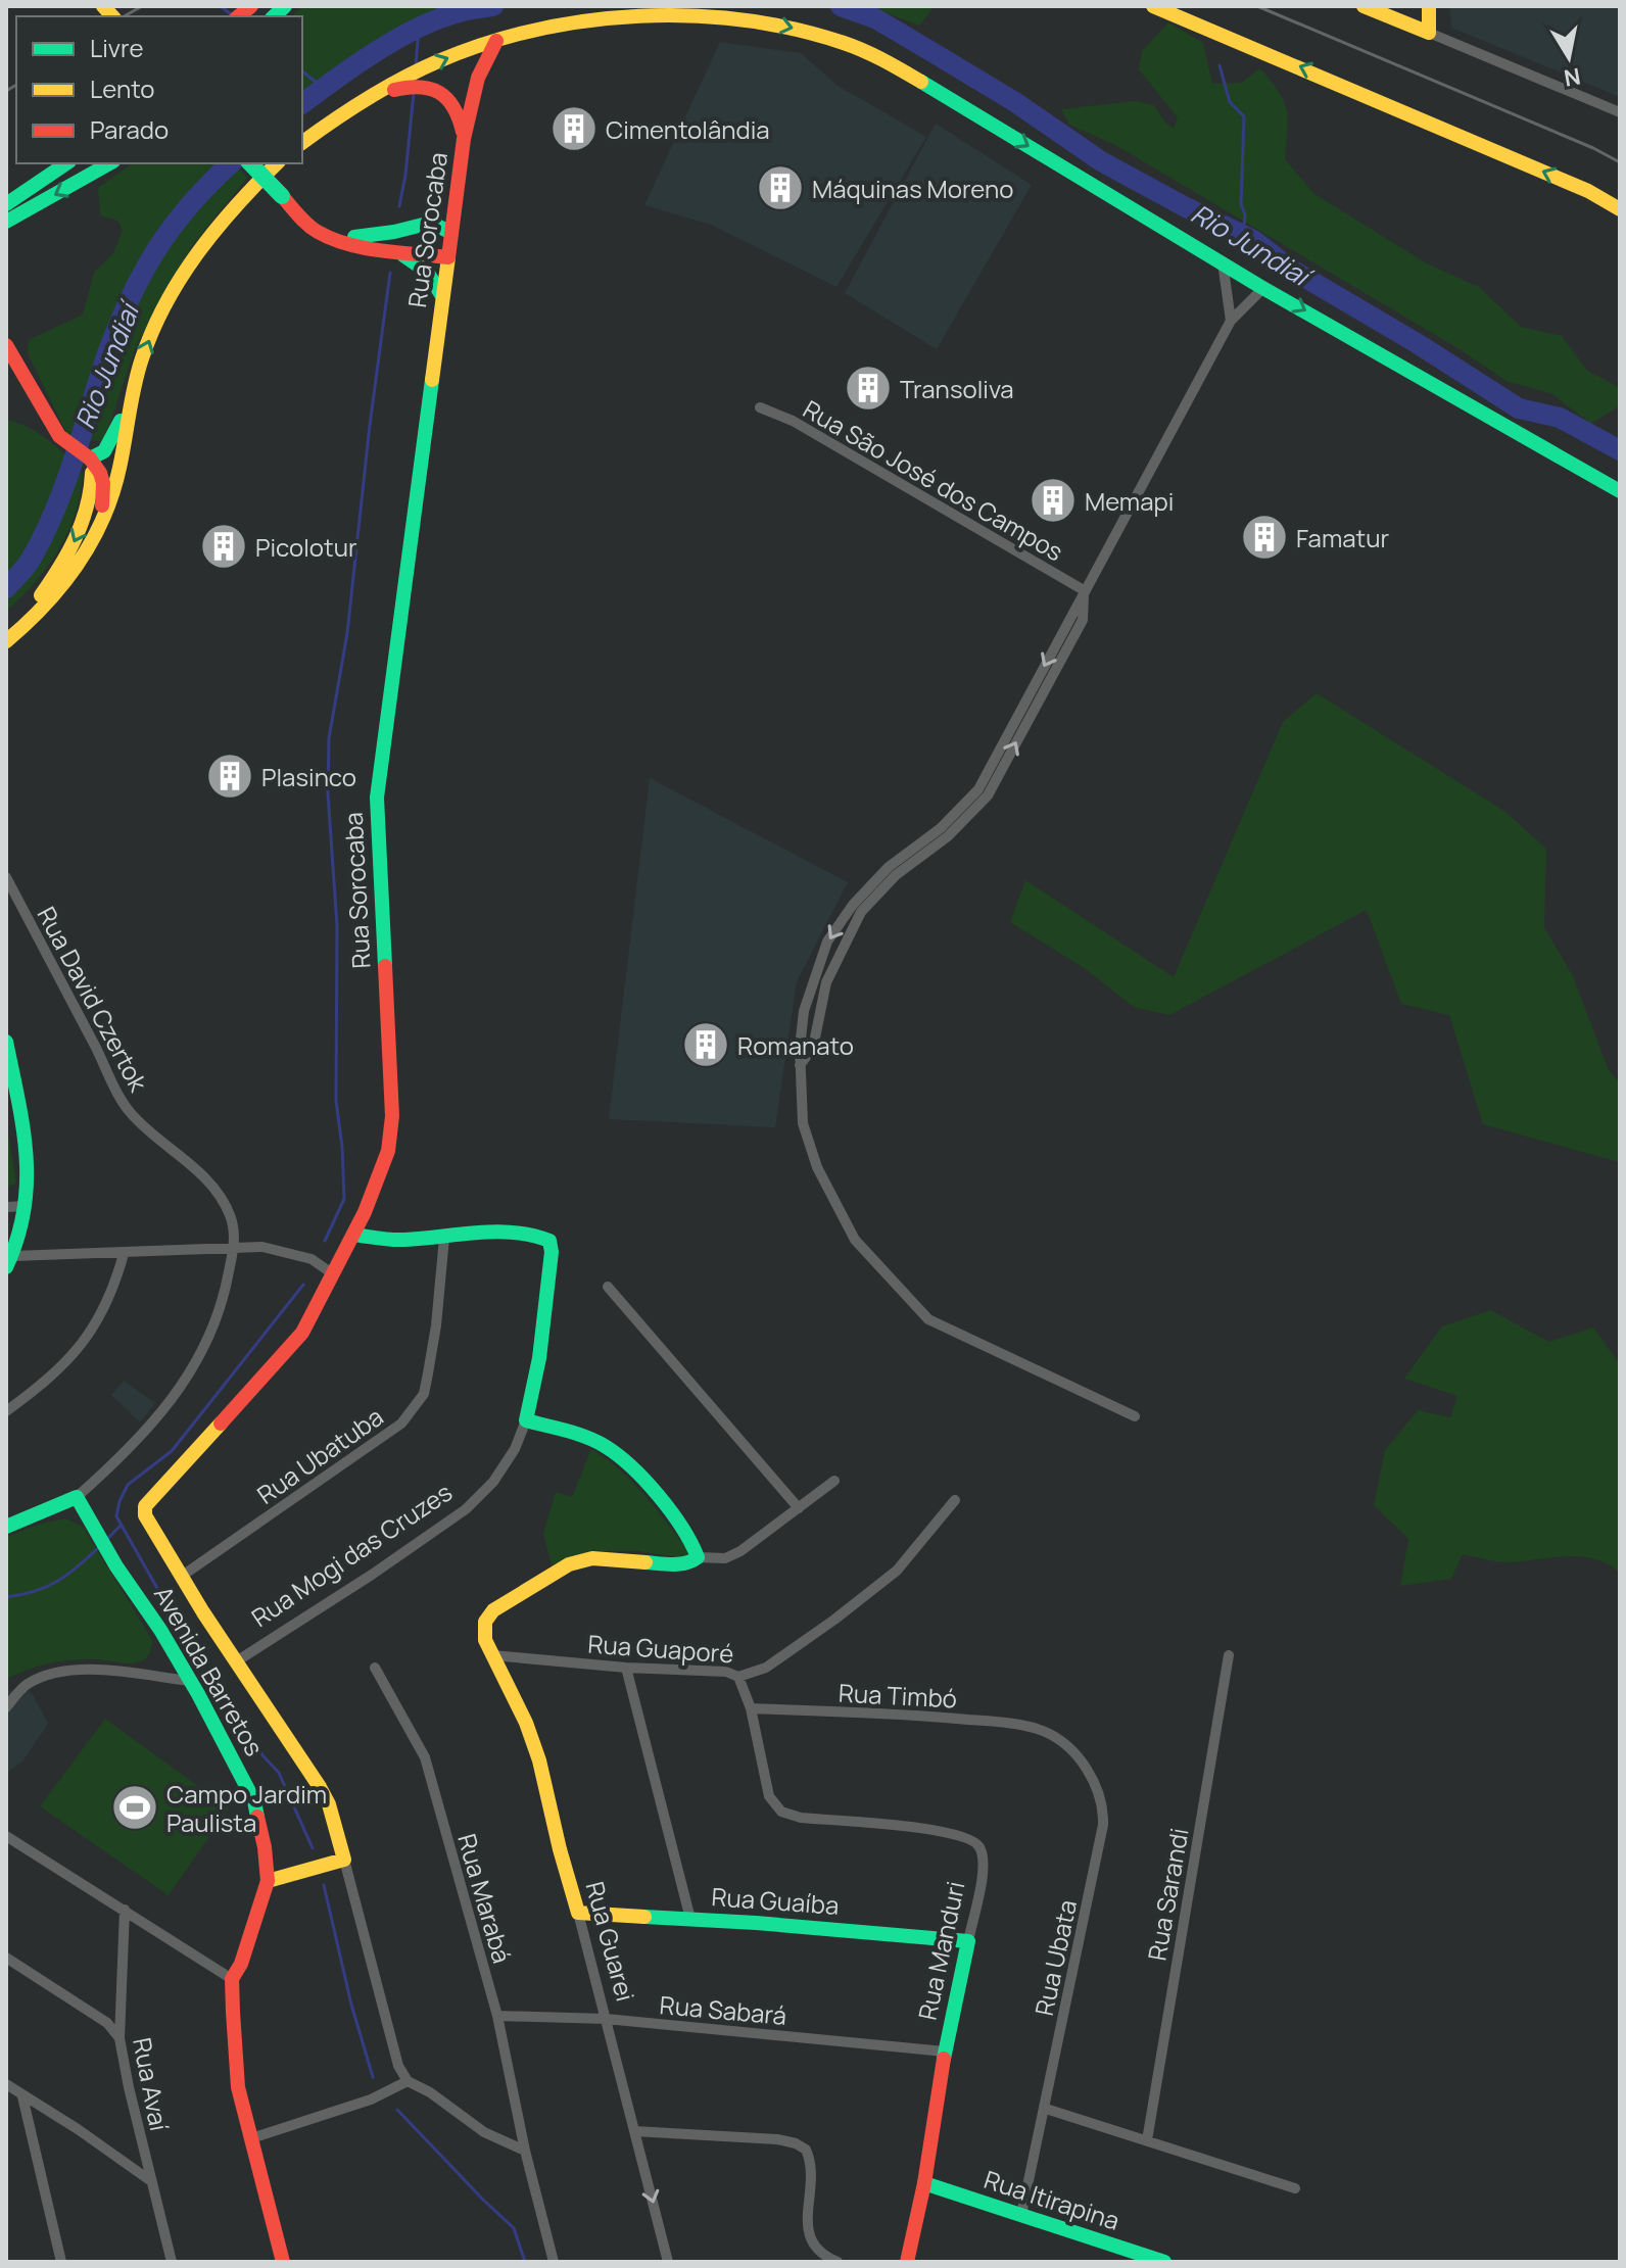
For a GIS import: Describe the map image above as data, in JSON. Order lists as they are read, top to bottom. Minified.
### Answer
{"streets":{"street":["Rua Sorocaba","Rua São José dos Campos","Rua David Czertok","Rua Ubatuba","Rua Mogi das Cruzes","Rua Guaporé","Avenida Barretos","Rua Timbó","Rua Sarandi","Rua Marabá","Rua Guaíba","Rua Guarei","Rua Manduri","Rua Ubata","Rua Sabará","Rua Avaí","Rua Itirapina"]},"crossings":[["Rua Sorocaba","Rua Ubatuba"],["Rua Ubatuba","Rua Mogi das Cruzes"],["Rua Guaporé","Rua Guarei"],["Rua Guaporé","Rua Manduri"],["Rua Timbó","Rua Manduri"],["Rua Timbó","Rua Ubata"],["Rua Marabá","Rua Sabará"],["Rua Guaíba","Rua Guarei"],["Rua Guaíba","Rua Manduri"],["Rua Guarei","Rua Sabará"],["Rua Manduri","Rua Sabará"],["Rua Manduri","Rua Itirapina"],["Rua Ubata","Rua Itirapina"]],"water":["Rio Jundiaí"],"places":{"building":["Cimentolândia","Máquinas Moreno","Transoliva","Memapi","Famatur","Picolotur","Plasinco","Romanato"],"sports":["Campo Jardim Paulista"]},"legend":["Livre","Lento","Parado"],"north":"bottom"}
